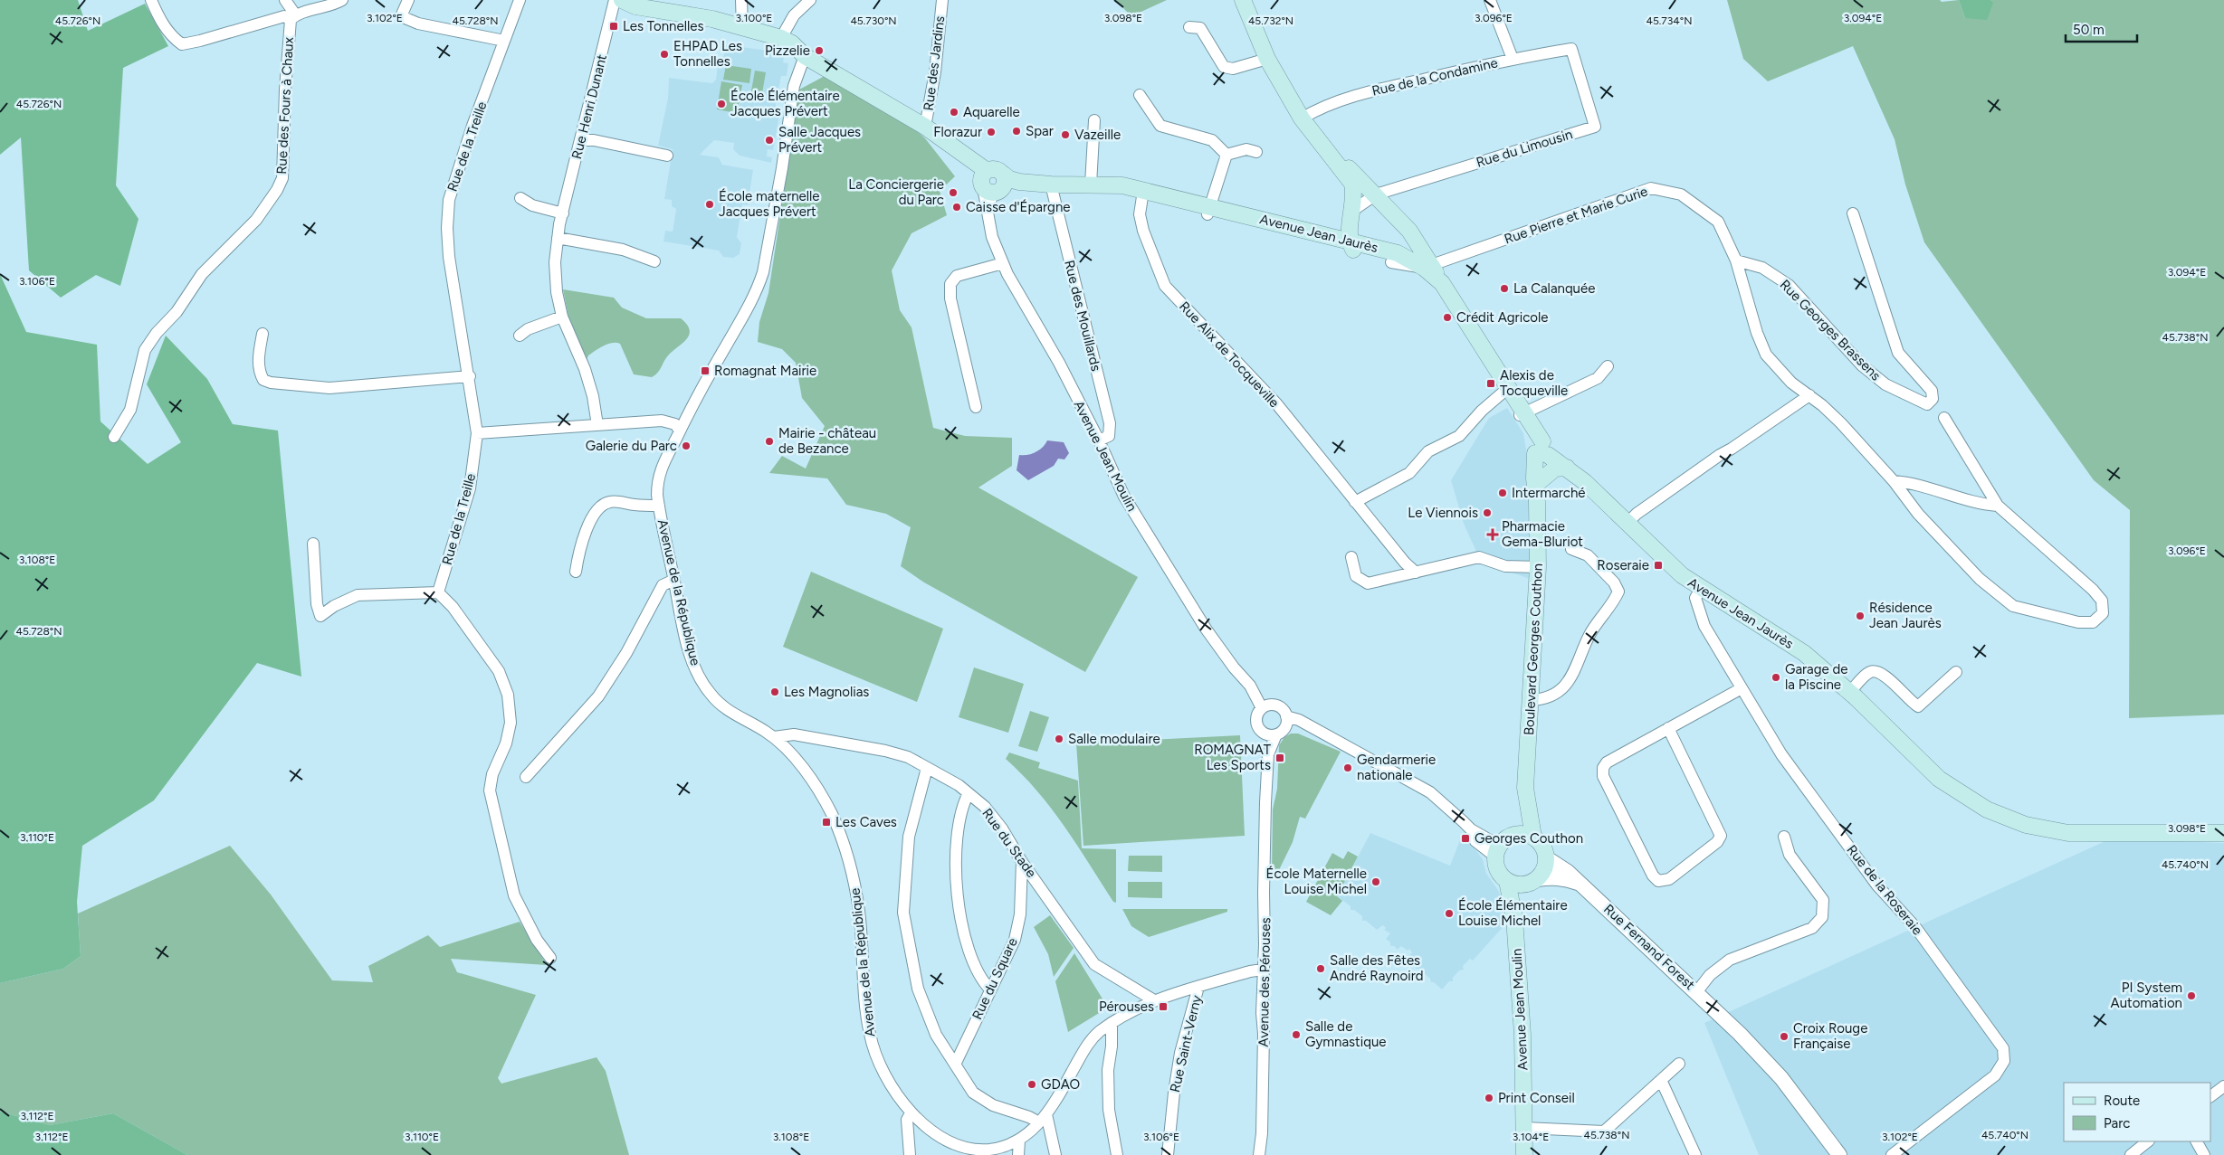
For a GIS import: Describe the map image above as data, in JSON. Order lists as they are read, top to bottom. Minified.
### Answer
{"streets":{"main road":["Avenue Jean Jaurès","Avenue Jean Moulin","Boulevard Georges Couthon"],"street":["Rue des Jardins","Rue de la Condamine","Rue des Fours à Chaux","Rue Henri Dunant","Rue de la Treille","Rue du Limousin","Rue Pierre et Marie Curie","Rue des Mouillards","Rue Georges Brassens","Rue Alix de Tocqueville","Avenue de la République","Rue du Stade","Rue de la Roseraie","Rue Fernand Forest","Rue du Square","Avenue des Pérouses","Rue Saint-Verny"]},"crossings":[["Rue des Jardins","Avenue Jean Jaurès"],["Rue de la Condamine","Rue du Limousin"],["Rue du Limousin","Avenue Jean Jaurès"],["Rue Pierre et Marie Curie","Avenue Jean Jaurès"],["Rue Pierre et Marie Curie","Rue Georges Brassens"],["Avenue Jean Jaurès","Rue des Mouillards"],["Avenue Jean Jaurès","Rue Alix de Tocqueville"],["Avenue Jean Jaurès","Avenue Jean Moulin"],["Avenue Jean Jaurès","Boulevard Georges Couthon"],["Avenue Jean Jaurès","Rue de la Roseraie"],["Rue des Mouillards","Avenue Jean Moulin"],["Avenue Jean Moulin","Boulevard Georges Couthon"],["Avenue Jean Moulin","Rue Fernand Forest"],["Avenue Jean Moulin","Avenue des Pérouses"],["Avenue de la République","Rue du Stade"],["Avenue de la République","Avenue des Pérouses"],["Avenue de la République","Rue Saint-Verny"],["Boulevard Georges Couthon","Rue Fernand Forest"],["Rue du Stade","Rue du Square"]],"places":{"transit":["Les Tonnelles","Romagnat Mairie","Alexis de Tocqueville","Roseraie","ROMAGNAT Les Sports","Les Caves","Georges Couthon","Pérouses"],"other":["Pizzelie","EHPAD Les Tonnelles","École Élémentaire Jacques Prévert","Aquarelle","Spar","Florazur","Vazeille","Salle Jacques Prévert","La Conciergerie du Parc","École maternelle Jacques Prévert","Caisse d'Épargne","La Calanquée","Crédit Agricole","Mairie - château de Bezance","Galerie du Parc","Intermarché","Le Viennois","Résidence Jean Jaurès","Garage de la Piscine","Les Magnolias","Salle modulaire","Gendarmerie nationale","École Maternelle Louise Michel","École Élémentaire Louise Michel","Salle des Fêtes André Raynoird","PI System Automation","Salle de Gymnastique","Croix Rouge Française","GDAO","Print Conseil"],"health":["Pharmacie Gema-Bluriot"]},"legend":["Route","Parc"],"scale_bar":"50 m","coordinates":["3.100°E","3.098°E","3.096°E","3.094°E","3.102°E","45.726°N","45.728°N","45.730°N","45.732°N","45.734°N","3.106°E","45.738°N","3.108°E","3.110°E","45.740°N","3.112°E","3.104°E"]}
